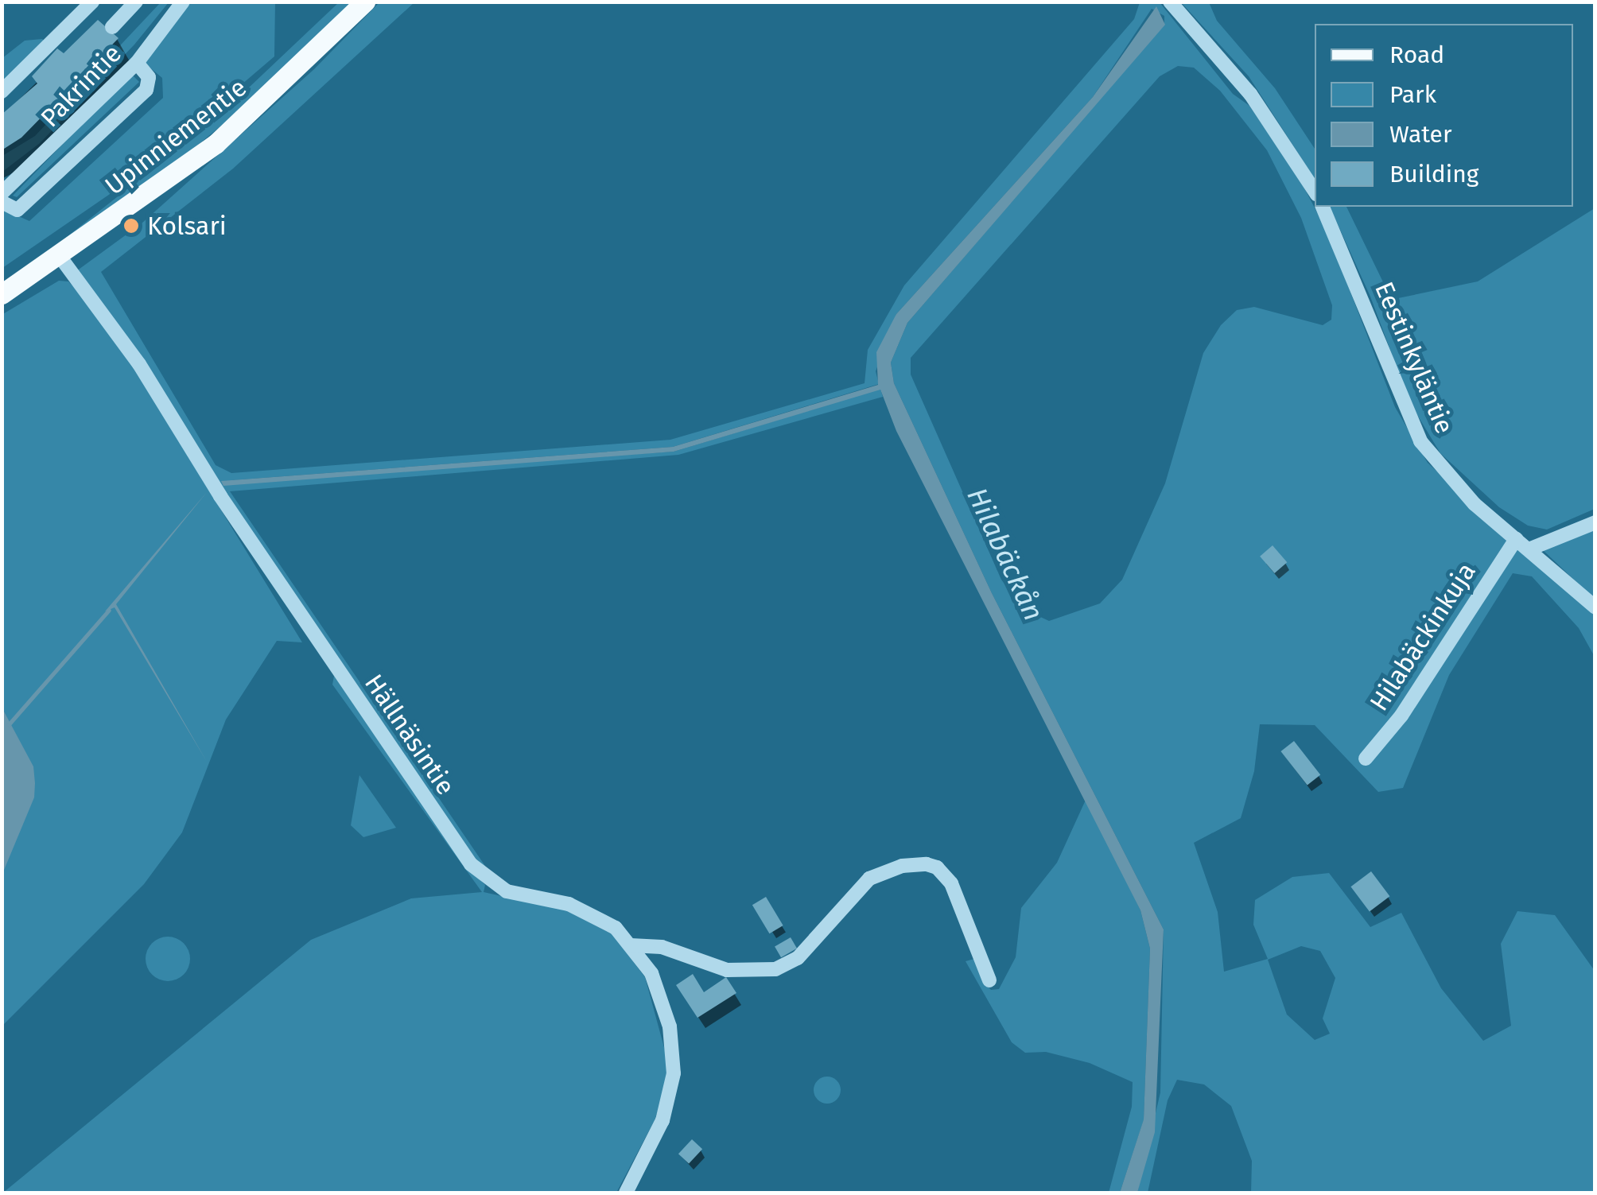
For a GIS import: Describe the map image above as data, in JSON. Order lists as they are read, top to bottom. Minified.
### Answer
{"streets":{"main road":["Upinniementie"],"street":["Pakrintie","Eestinkyläntie","Hilabäckinkuja","Hällnäsintie"]},"crossings":[["Upinniementie","Hällnäsintie"],["Eestinkyläntie","Hilabäckinkuja"]],"water":["Hilabäckån"],"places":["Kolsari"],"legend":["Road","Park","Water","Building"]}
